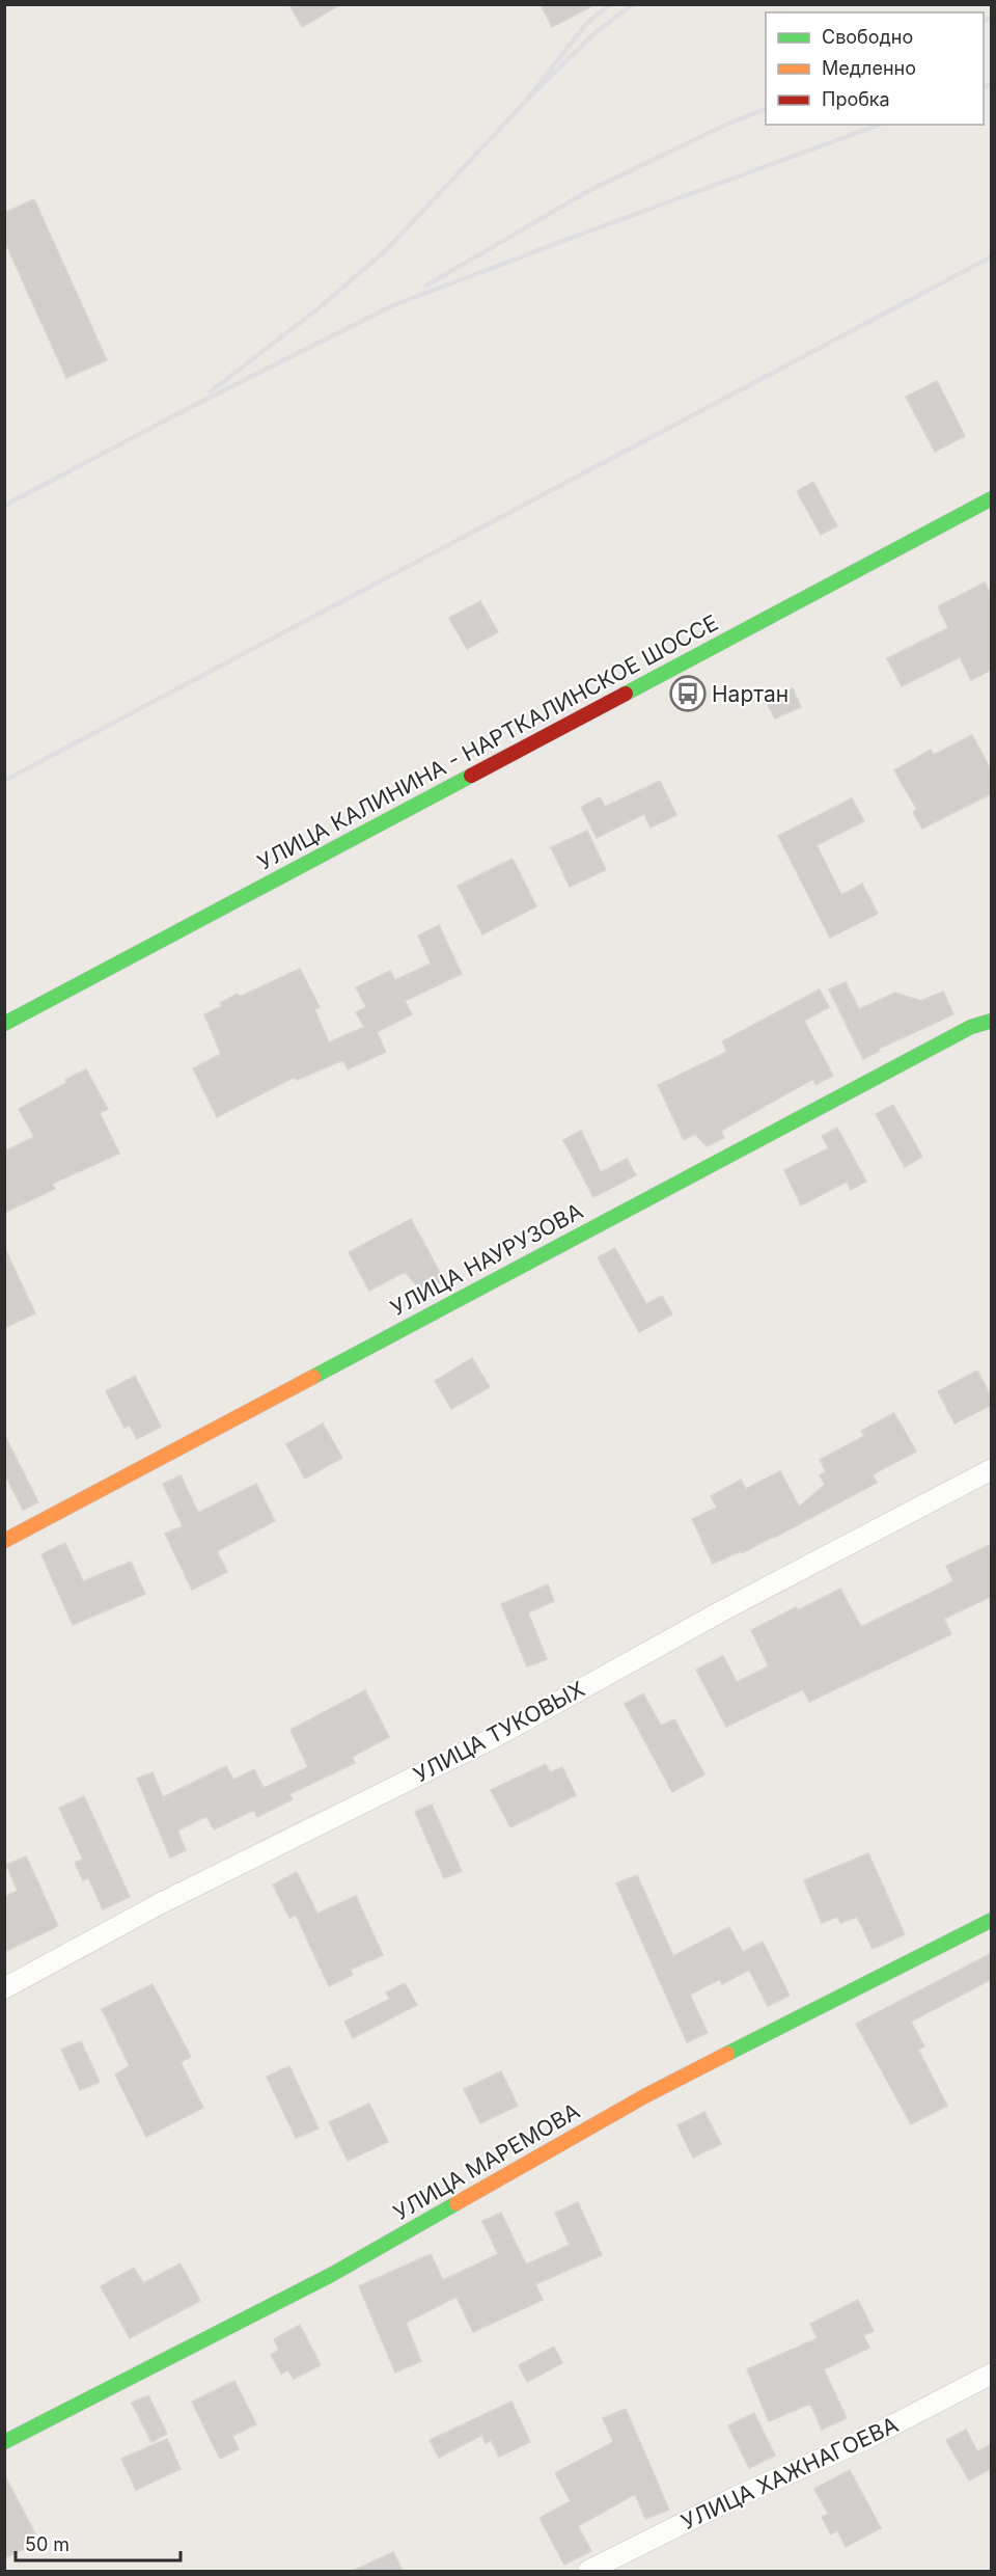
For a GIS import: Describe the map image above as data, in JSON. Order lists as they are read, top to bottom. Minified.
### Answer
{"streets":{"street":["УЛИЦА КАЛИНИНА - НАРТКАЛИНСКОЕ ШОССЕ","УЛИЦА НАУРУЗОВА","УЛИЦА ТУКОВЫХ","УЛИЦА МАРЕМОВА","УЛИЦА ХАЖНАГОЕВА"]},"places":{"bus stop":["Нартан"]},"legend":["Свободно","Медленно","Пробка"],"scale_bar":"50 m"}
